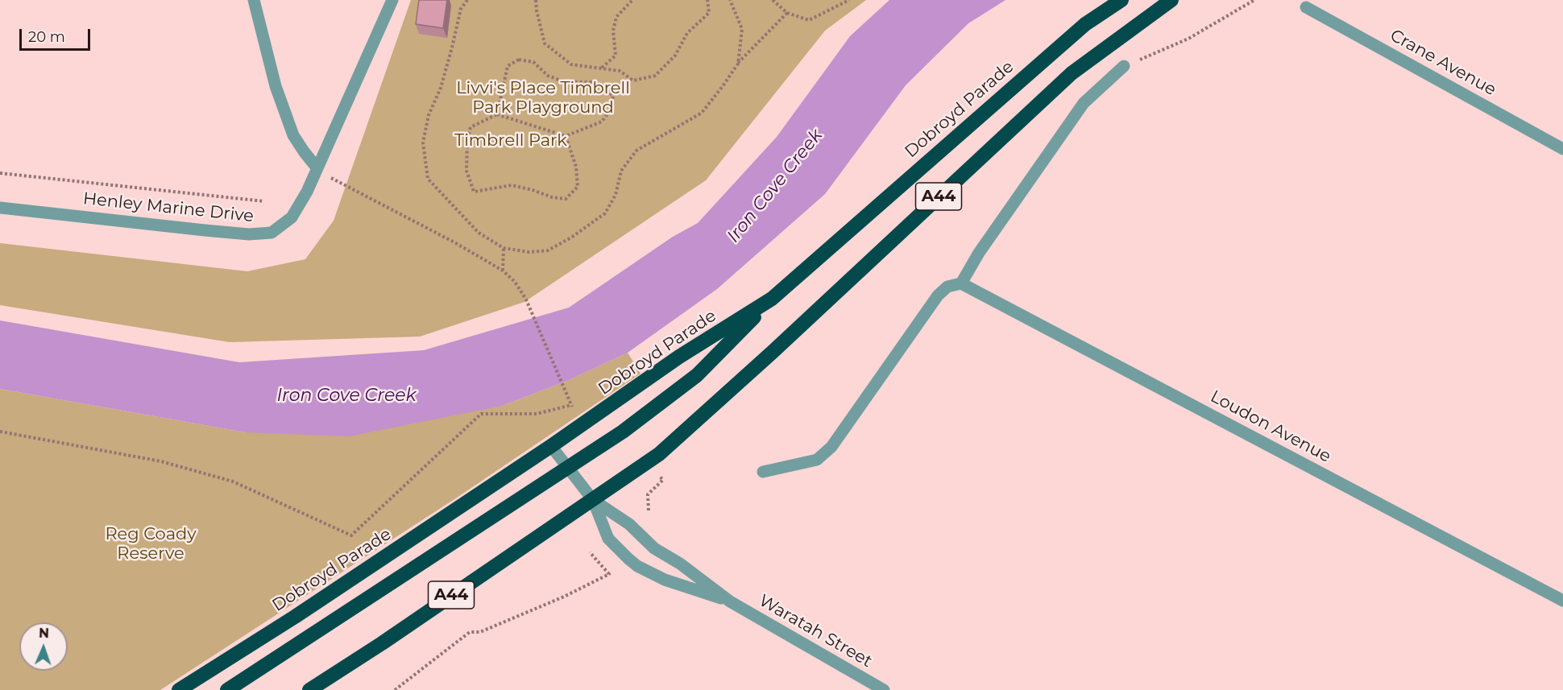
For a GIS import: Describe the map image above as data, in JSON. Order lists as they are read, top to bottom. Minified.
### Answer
{"streets":{"highway":["Dobroyd Parade","A44"],"street":["Crane Avenue","Henley Marine Drive","Loudon Avenue","Waratah Street"]},"crossings":[["Dobroyd Parade","Waratah Street"],["A44","Waratah Street"]],"water":["Iron Cove Creek"],"parks":["Livvi's Place Timbrell Park Playground","Timbrell Park","Reg Coady Reserve"],"scale_bar":"20 m","north":"top"}
